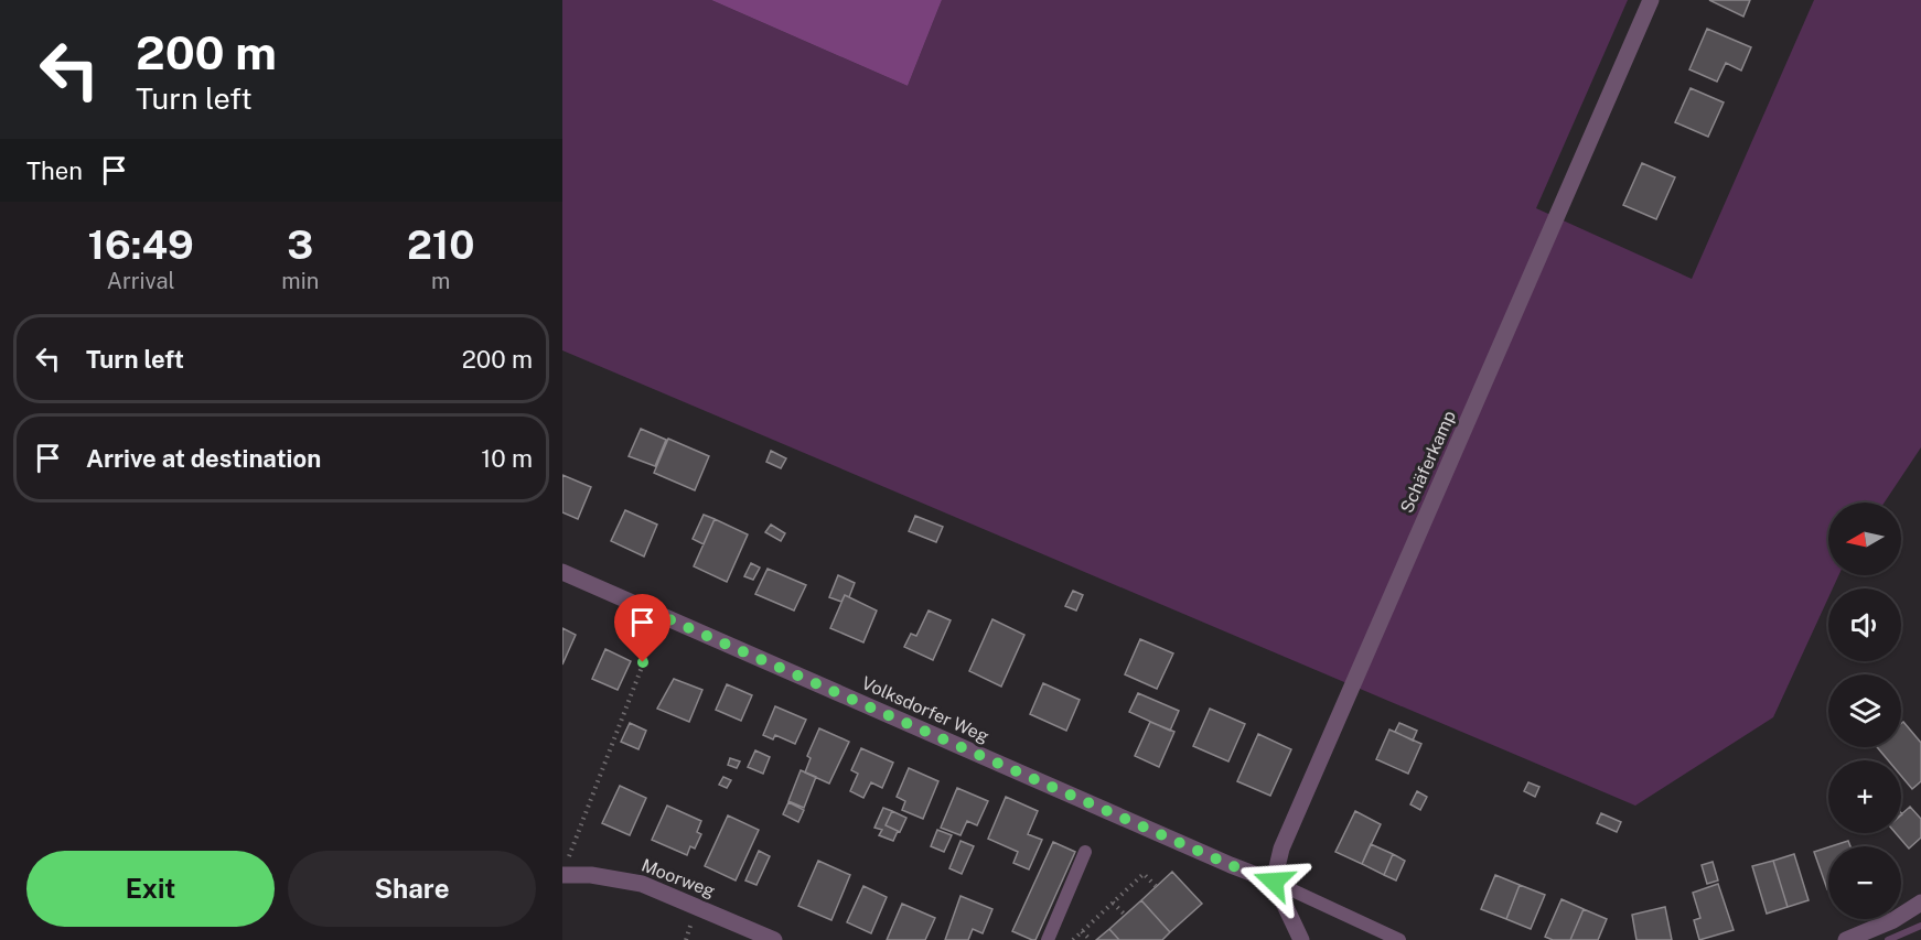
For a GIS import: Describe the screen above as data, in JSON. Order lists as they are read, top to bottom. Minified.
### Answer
{"streets":{"street":["Schäferkamp","Volksdorfer Weg","Moorweg"]},"crossings":[["Schäferkamp","Volksdorfer Weg"]],"north":"left","page":{"turn":["200 m","Turn left"],"then":"Then","eta":["16:49","Arrival","3","min","210","m"],"list":[{"name":"Turn left","value":"200 m"},{"name":"Arrive at destination","value":"10 m"}],"map_buttons":["+","−"],"buttons":["Exit","Share"]}}
